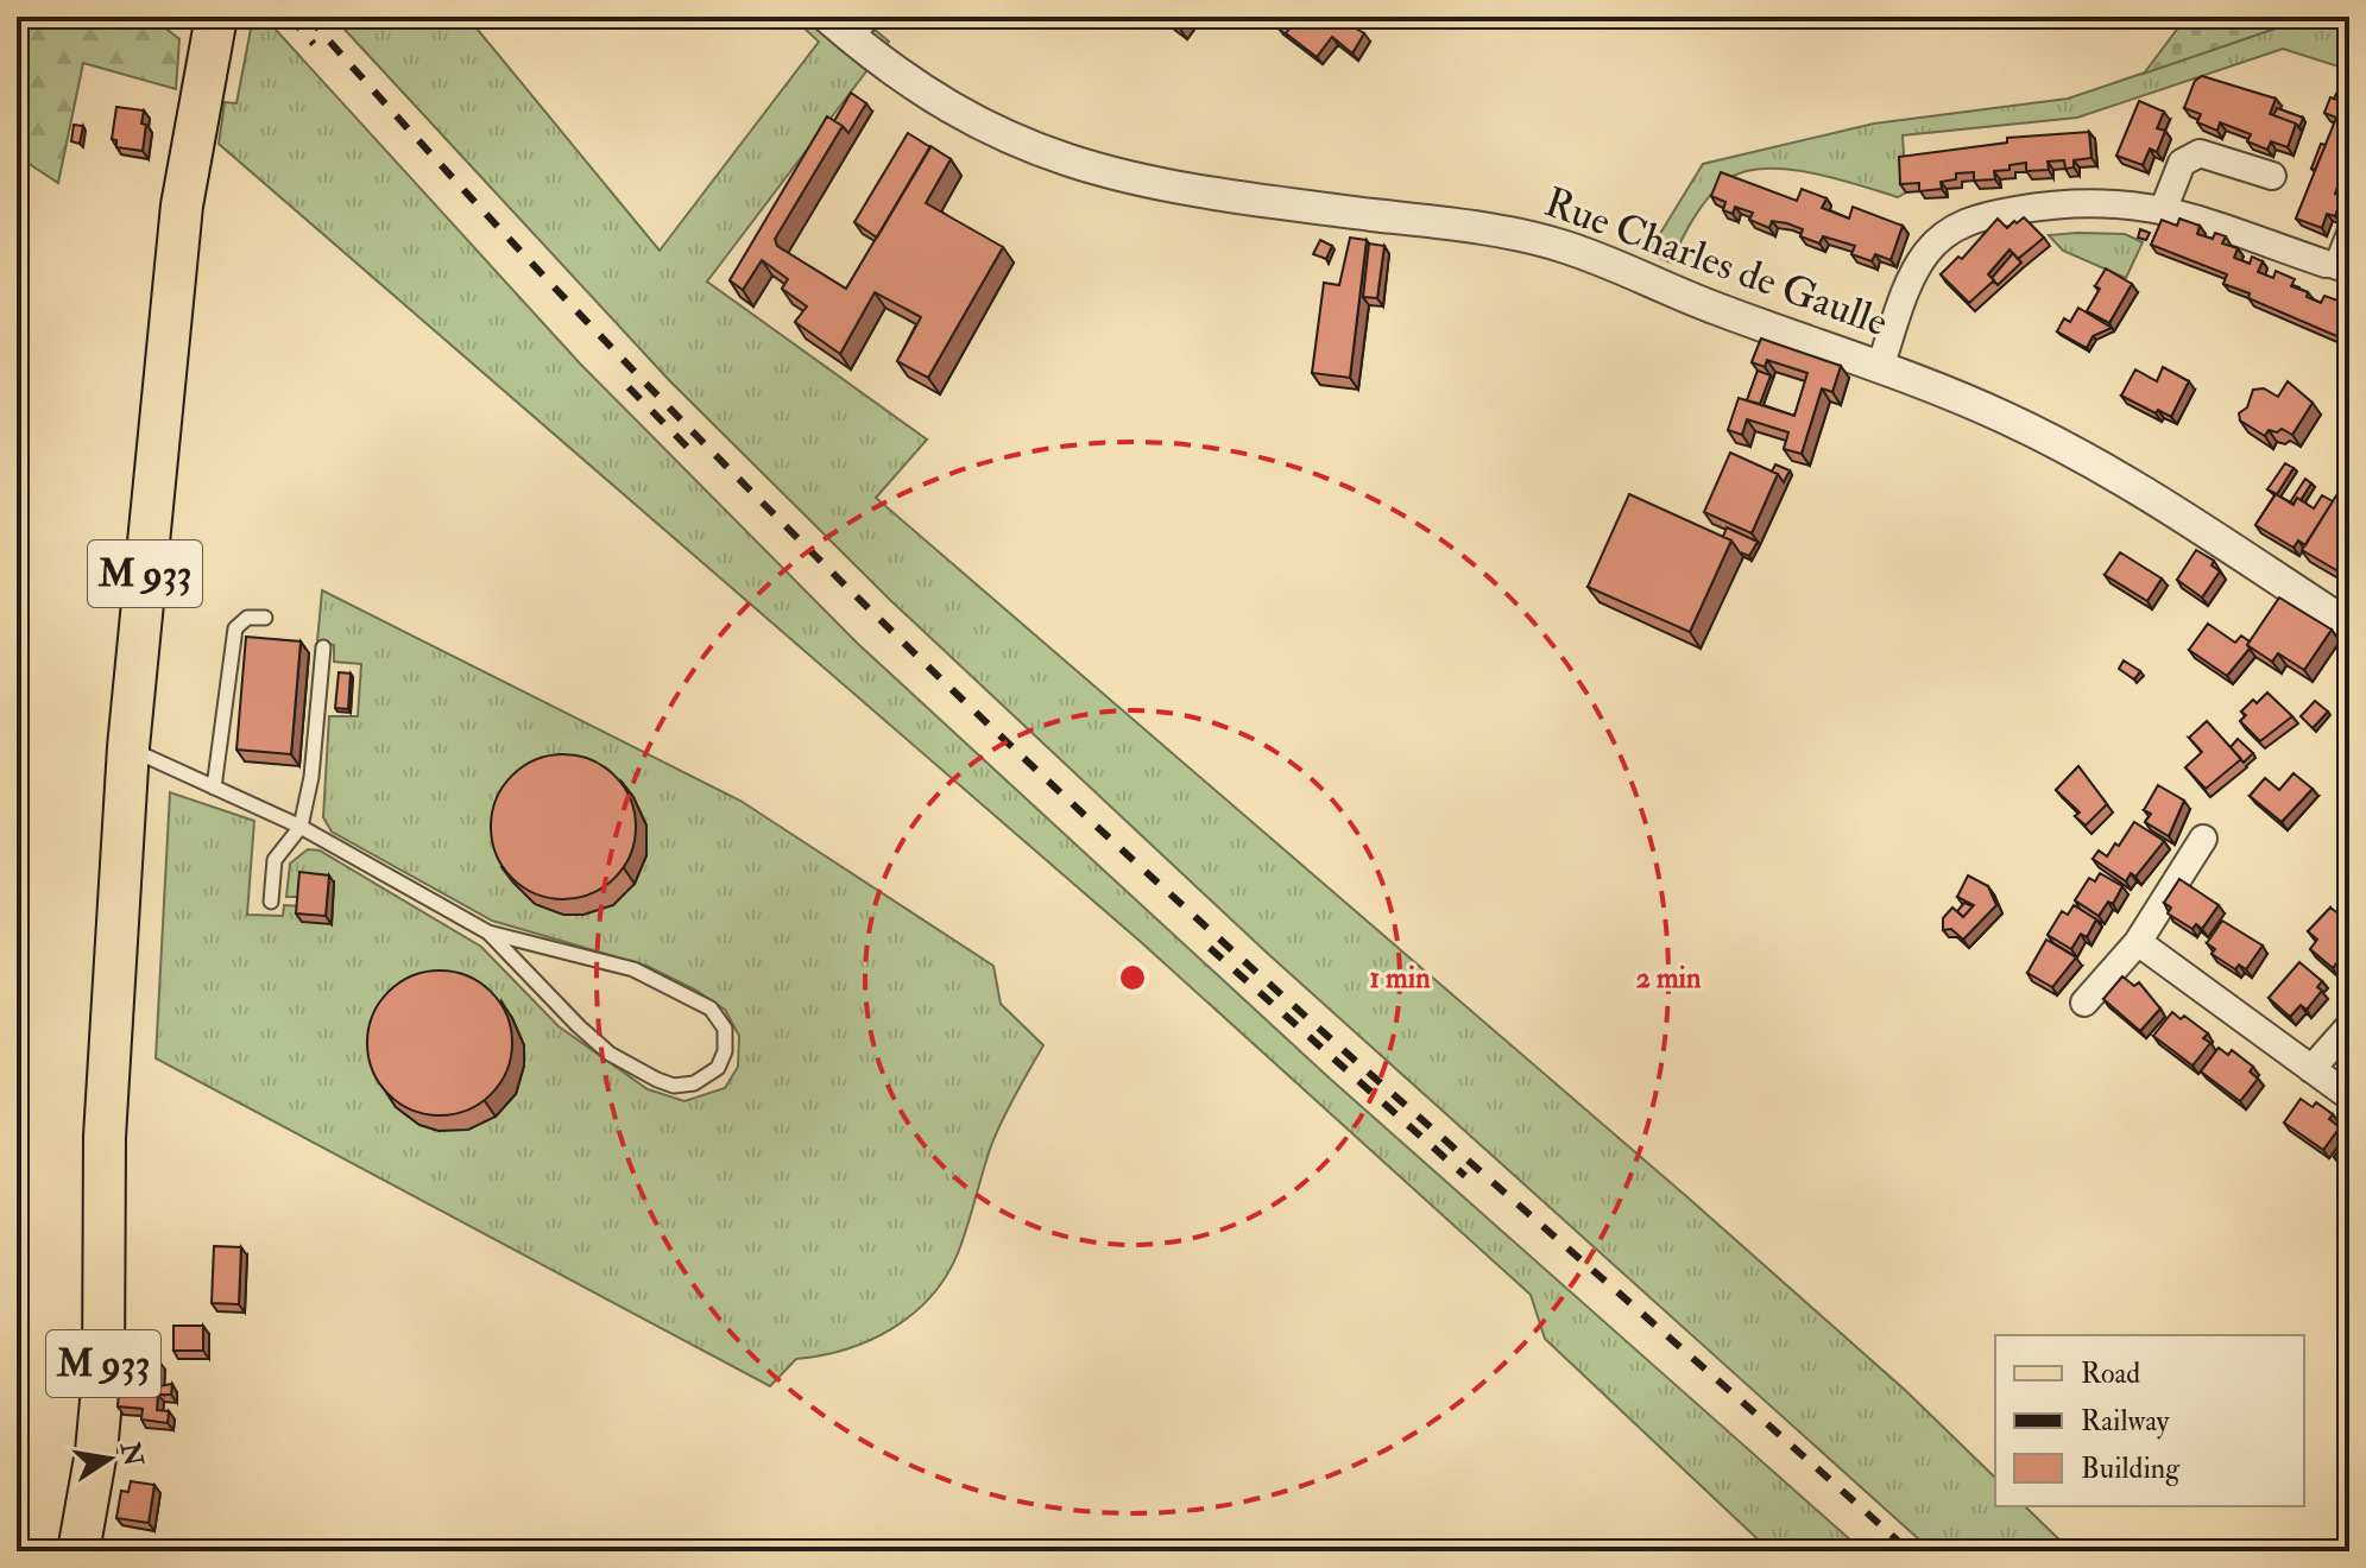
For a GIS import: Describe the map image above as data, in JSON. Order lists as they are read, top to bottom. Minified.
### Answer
{"streets":{"main road":["M 933"],"street":["Rue Charles de Gaulle"]},"legend":["Road","Railway","Building"],"north":"right","rings":["1 min","2 min"]}
